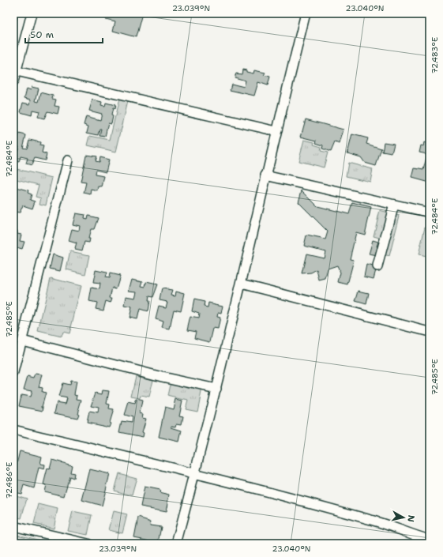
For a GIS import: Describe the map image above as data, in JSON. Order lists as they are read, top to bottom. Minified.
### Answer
{"scale_bar":"50 m","north":"right","coordinates":["23.039°N","23.040°N","72.483°E","72.484°E","72.485°E","72.486°E"]}
